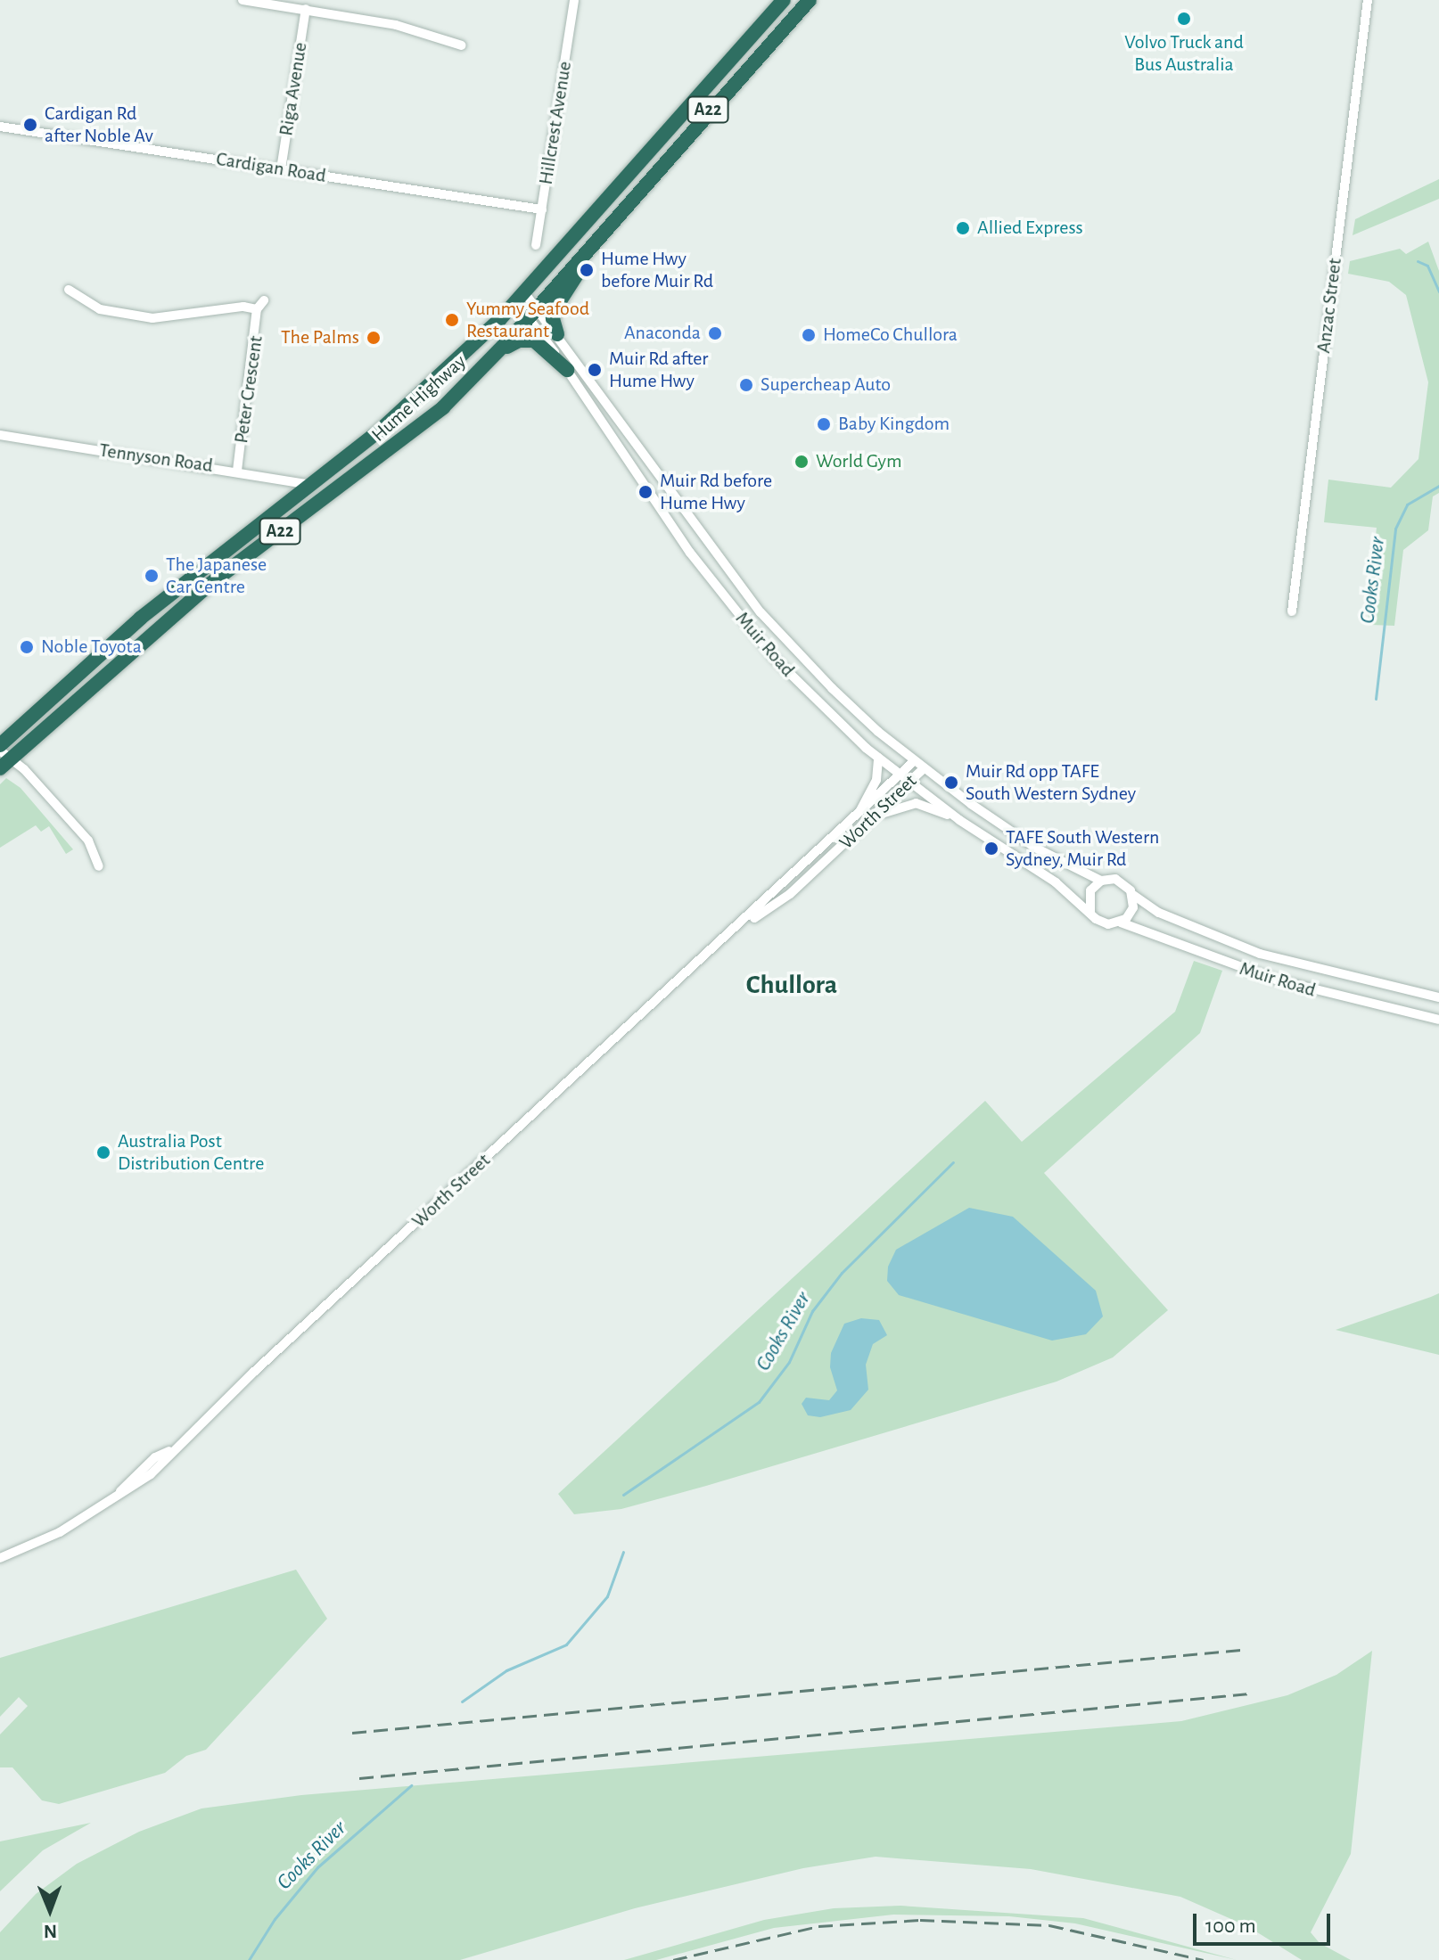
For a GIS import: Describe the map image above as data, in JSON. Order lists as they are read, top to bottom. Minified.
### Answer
{"streets":{"highway":["A22","Hume Highway"],"street":["Riga Avenue","Hillcrest Avenue","Cardigan Road","Anzac Street","Peter Crescent","Tennyson Road","Muir Road","Worth Street"]},"crossings":[["Riga Avenue","Cardigan Road"],["Hillcrest Avenue","Cardigan Road"],["Peter Crescent","Tennyson Road"],["Hume Highway","Tennyson Road"],["Hume Highway","Muir Road"],["Muir Road","Worth Street"]],"districts":["Chullora"],"water":["Cooks River"],"places":["Volvo Truck and Bus Australia","Cardigan Rd after Noble Av","Allied Express","Hume Hwy before Muir Rd","Yummy Seafood Restaurant","Anaconda","HomeCo Chullora","The Palms","Muir Rd after Hume Hwy","Supercheap Auto","Baby Kingdom","World Gym","Muir Rd before Hume Hwy","The Japanese Car Centre","Noble Toyota","Muir Rd opp TAFE South Western Sydney","TAFE South Western Sydney, Muir Rd","Australia Post Distribution Centre"],"scale_bar":"100 m","north":"bottom"}
